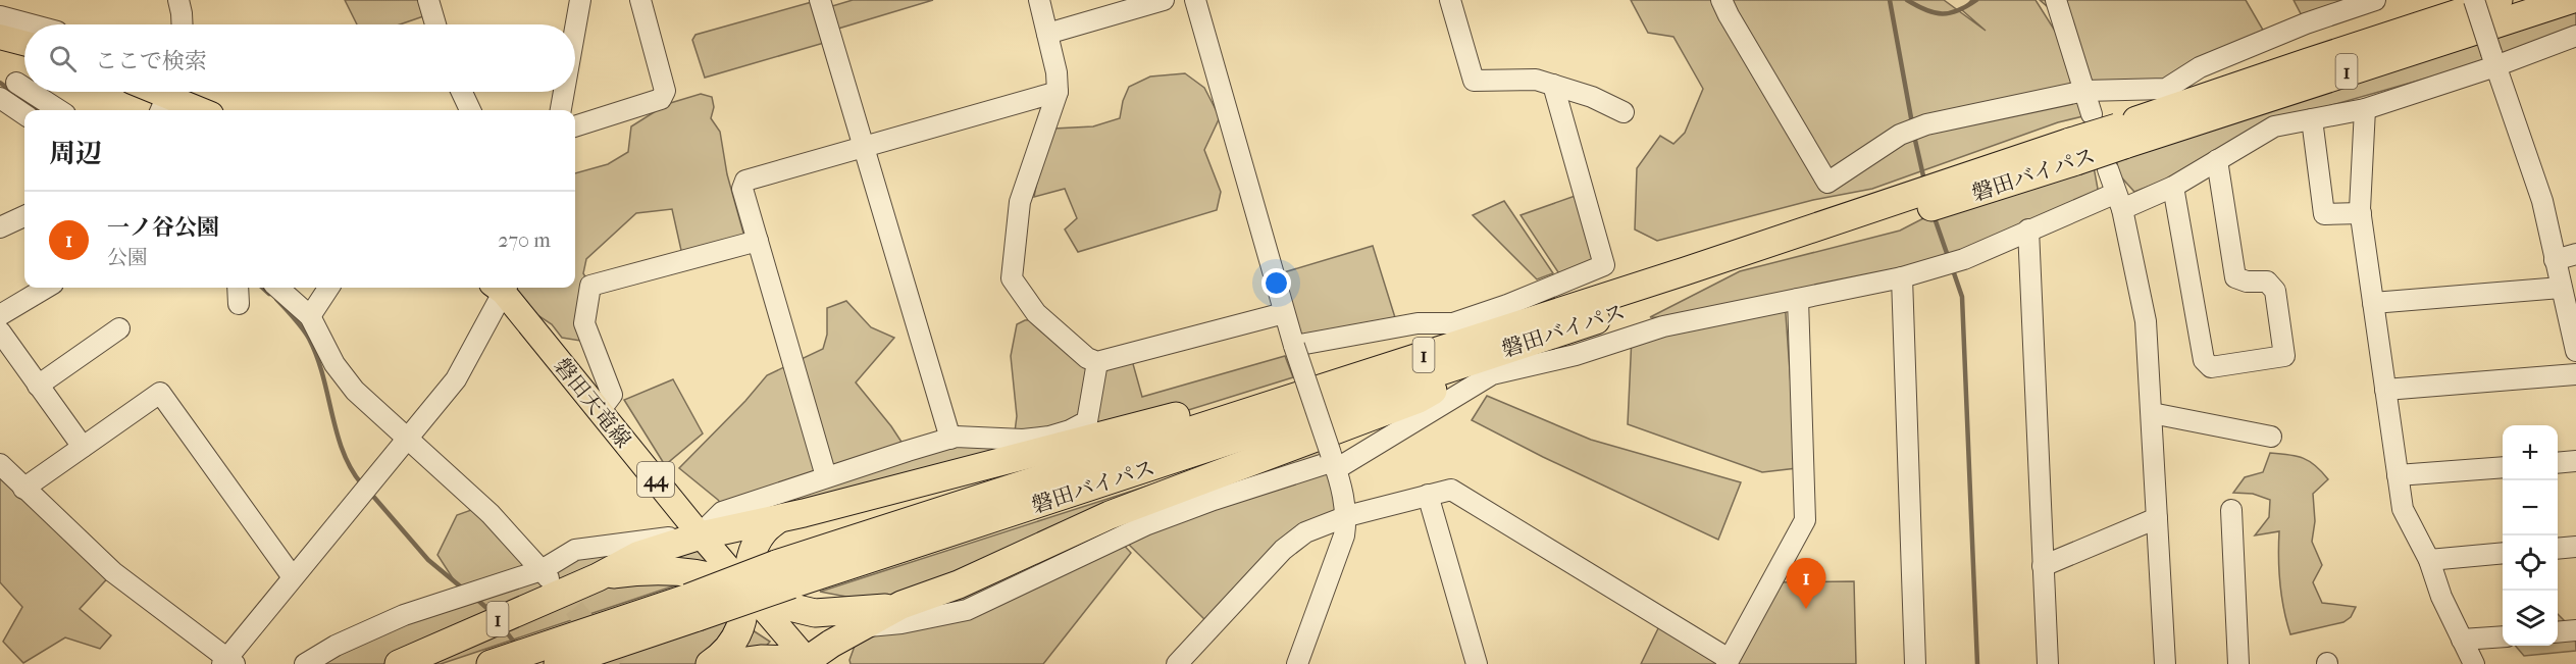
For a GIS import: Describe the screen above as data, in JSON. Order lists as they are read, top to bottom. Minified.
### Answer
{"streets":{"highway":["1","磐田バイパス"],"main road":["磐田天竜線","44"]},"crossings":[["1","磐田バイパス"],["1","磐田天竜線"]],"page":{"search":"ここで検索","heading":"周辺","list":[{"mark":"1","name":"一ノ谷公園","note":"公園","value":"270 m"}],"map_buttons":["+","−"],"pins":"1"}}
